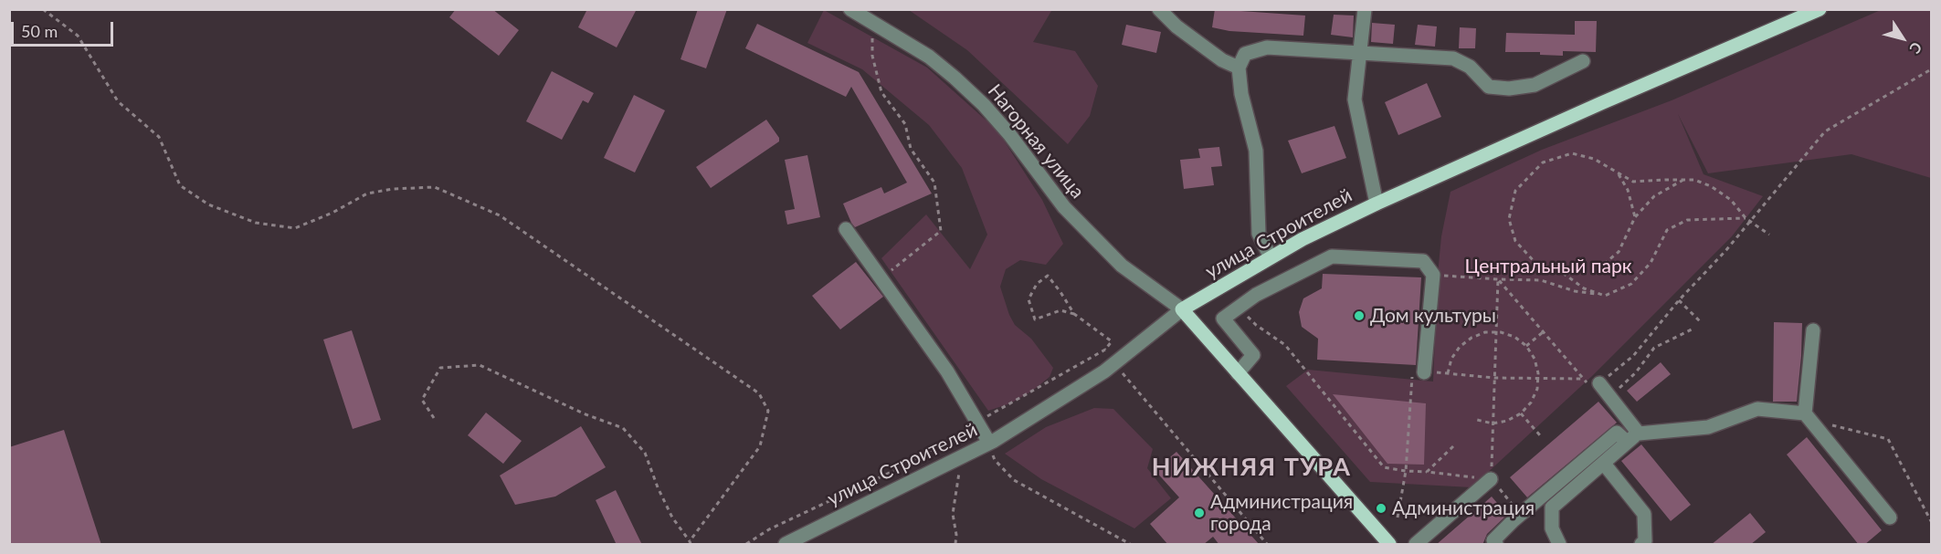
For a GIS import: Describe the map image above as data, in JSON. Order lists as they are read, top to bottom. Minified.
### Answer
{"streets":{"main road":["улица Строителей"],"street":["Нагорная улица"]},"crossings":[["Нагорная улица","улица Строителей"]],"districts":["НИЖНЯЯ ТУРА"],"parks":["Центральный парк"],"places":["Дом культуры","Администрация","Администрация города"],"scale_bar":"50 m","north":"bottom right"}
